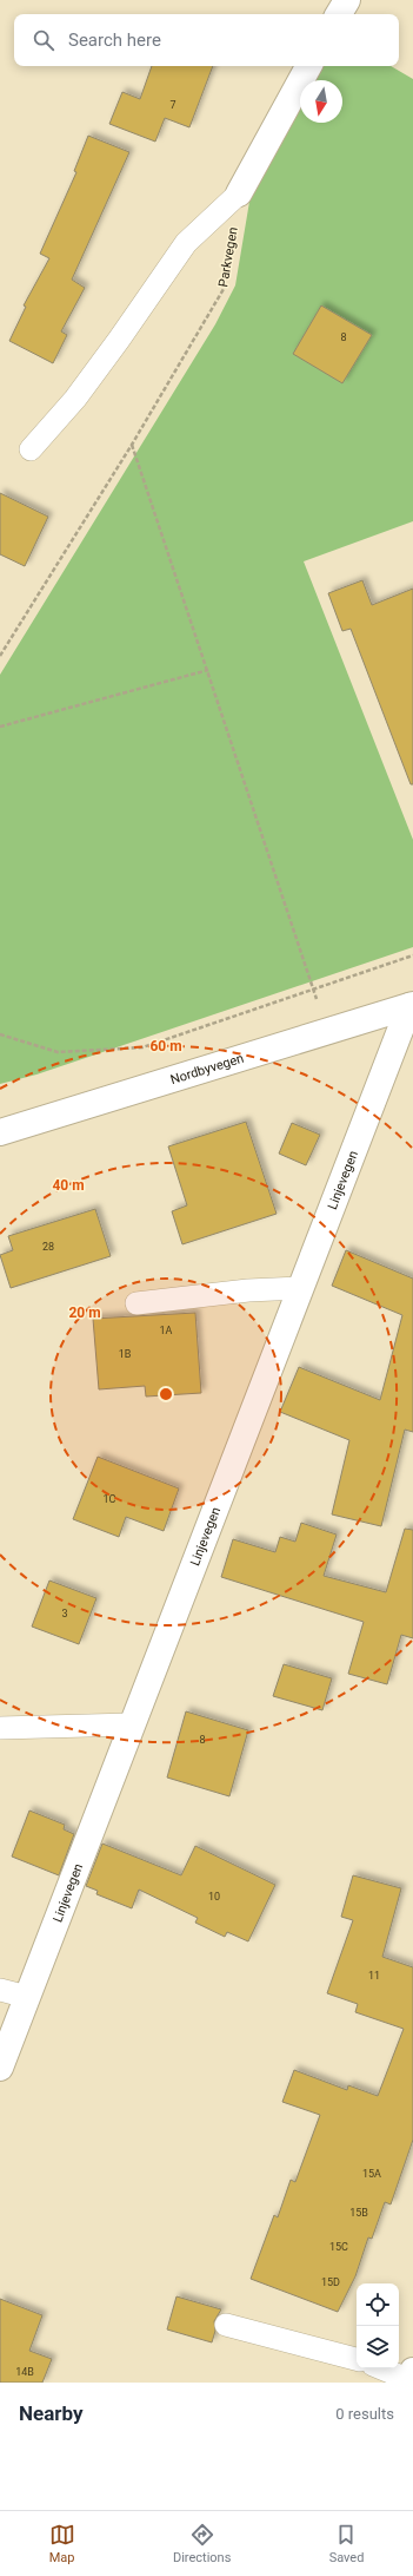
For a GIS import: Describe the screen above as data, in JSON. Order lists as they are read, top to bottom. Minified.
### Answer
{"streets":{"street":["Nordbyvegen","Linjevegen"],"path":["Parkvegen"]},"crossings":[["Nordbyvegen","Linjevegen"]],"house_numbers":["7","8","28","1A","1B","1C","3","8","10","11","15A","15B","15C","15D","14B"],"north":"bottom","page":{"search":"Search here","heading":["Nearby","0 results"],"nav":["Map","Directions","Saved"]},"rings":["60 m","40 m","20 m"]}
